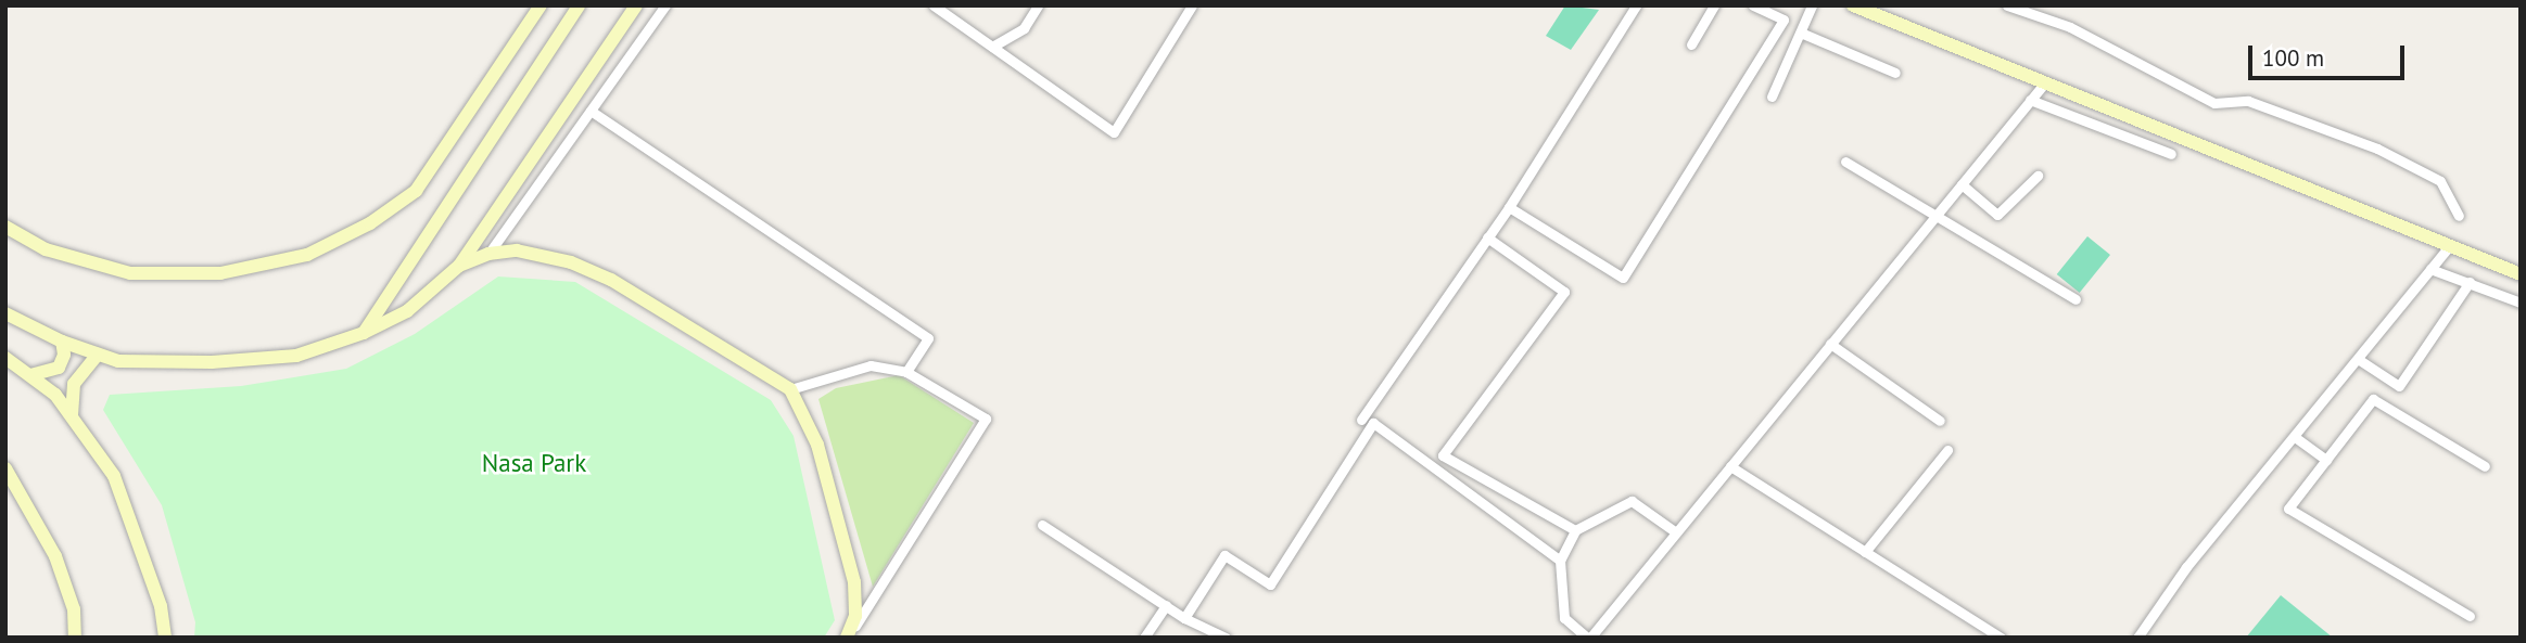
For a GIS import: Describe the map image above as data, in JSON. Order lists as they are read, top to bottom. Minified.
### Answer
{"parks":["Nasa Park"],"scale_bar":"100 m"}
